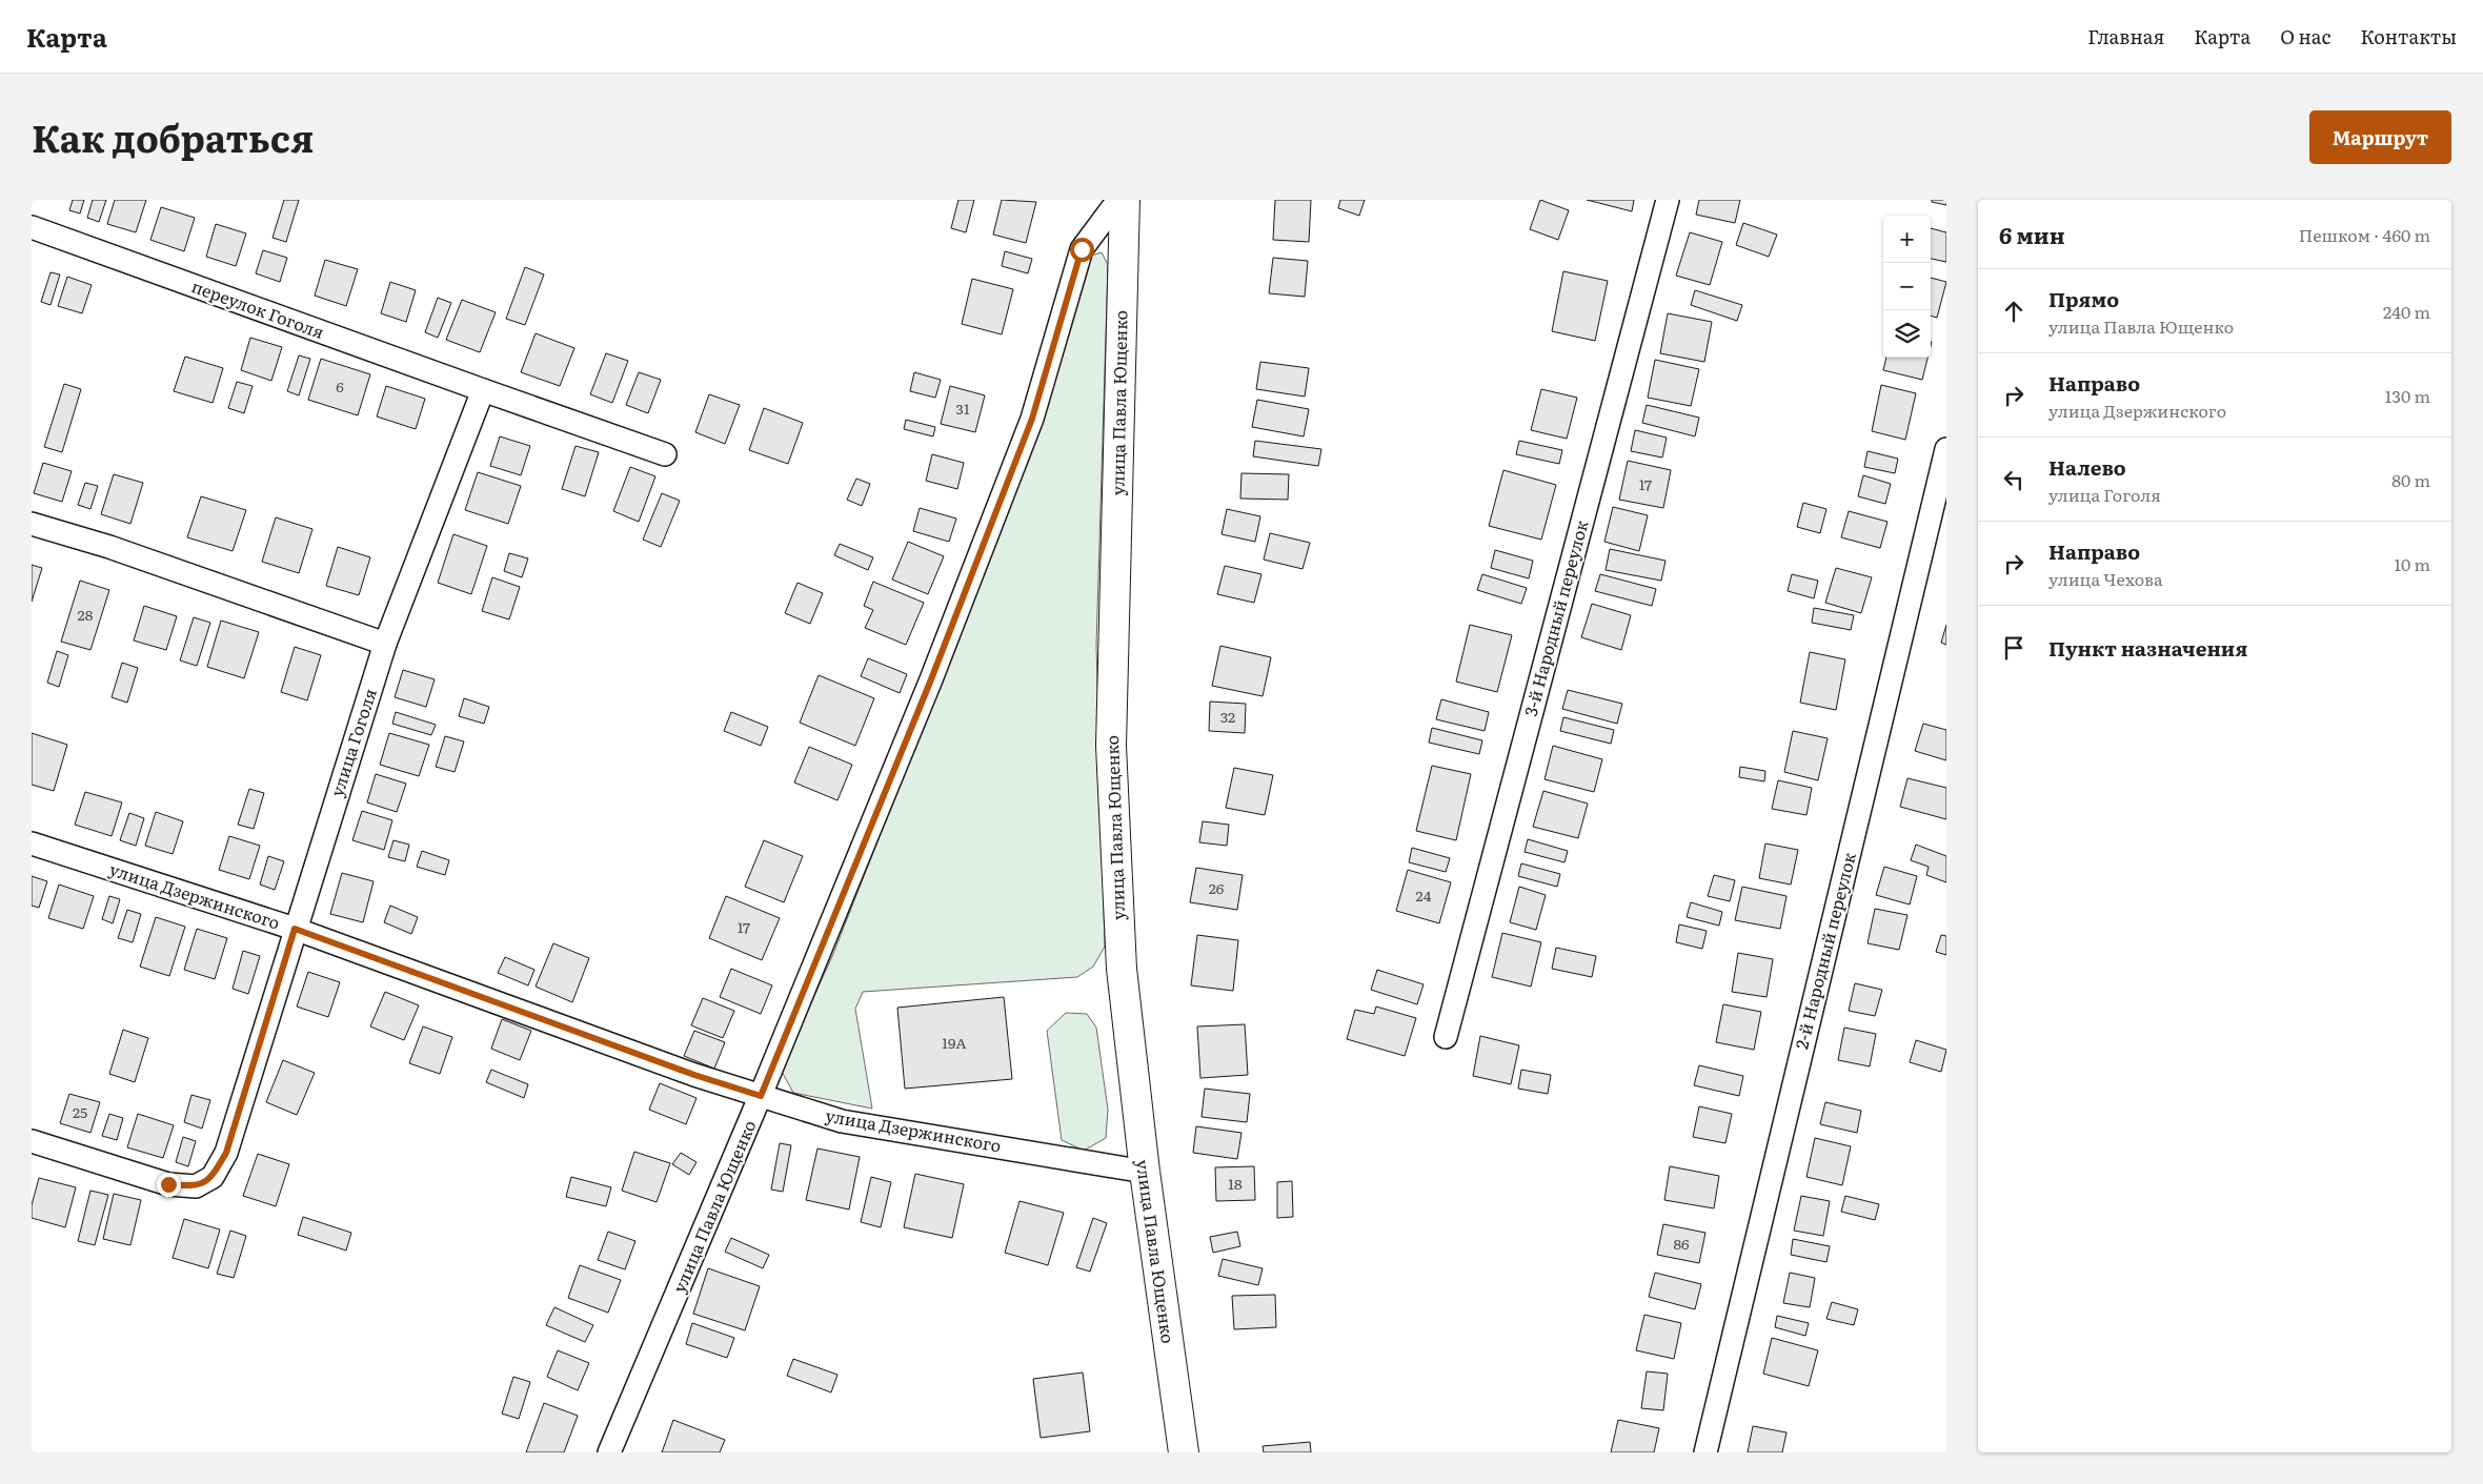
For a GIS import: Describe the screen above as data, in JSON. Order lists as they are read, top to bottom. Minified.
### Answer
{"streets":{"street":["переулок Гоголя","улица Павла Ющенко","3-й Народный переулок","улица Гоголя","улица Дзержинского","2-й Народный переулок"]},"crossings":[["улица Павла Ющенко","улица Дзержинского"],["улица Гоголя","улица Дзержинского"]],"house_numbers":["6","31","17","28","32","26","24","17","19А","25","18","86"],"page":{"header":"Карта","nav":["Главная","Карта","О нас","Контакты"],"title":"Как добраться","buttons":"Маршрут","heading":["6 мин","Пешком · 460 m"],"map_buttons":["+","−"],"list":[["Прямо","улица Павла Ющенко","240 m"],["Направо","улица Дзержинского","130 m"],["Налево","улица Гоголя","80 m"],["Направо","улица Чехова","10 m"],"Пункт назначения"]}}
